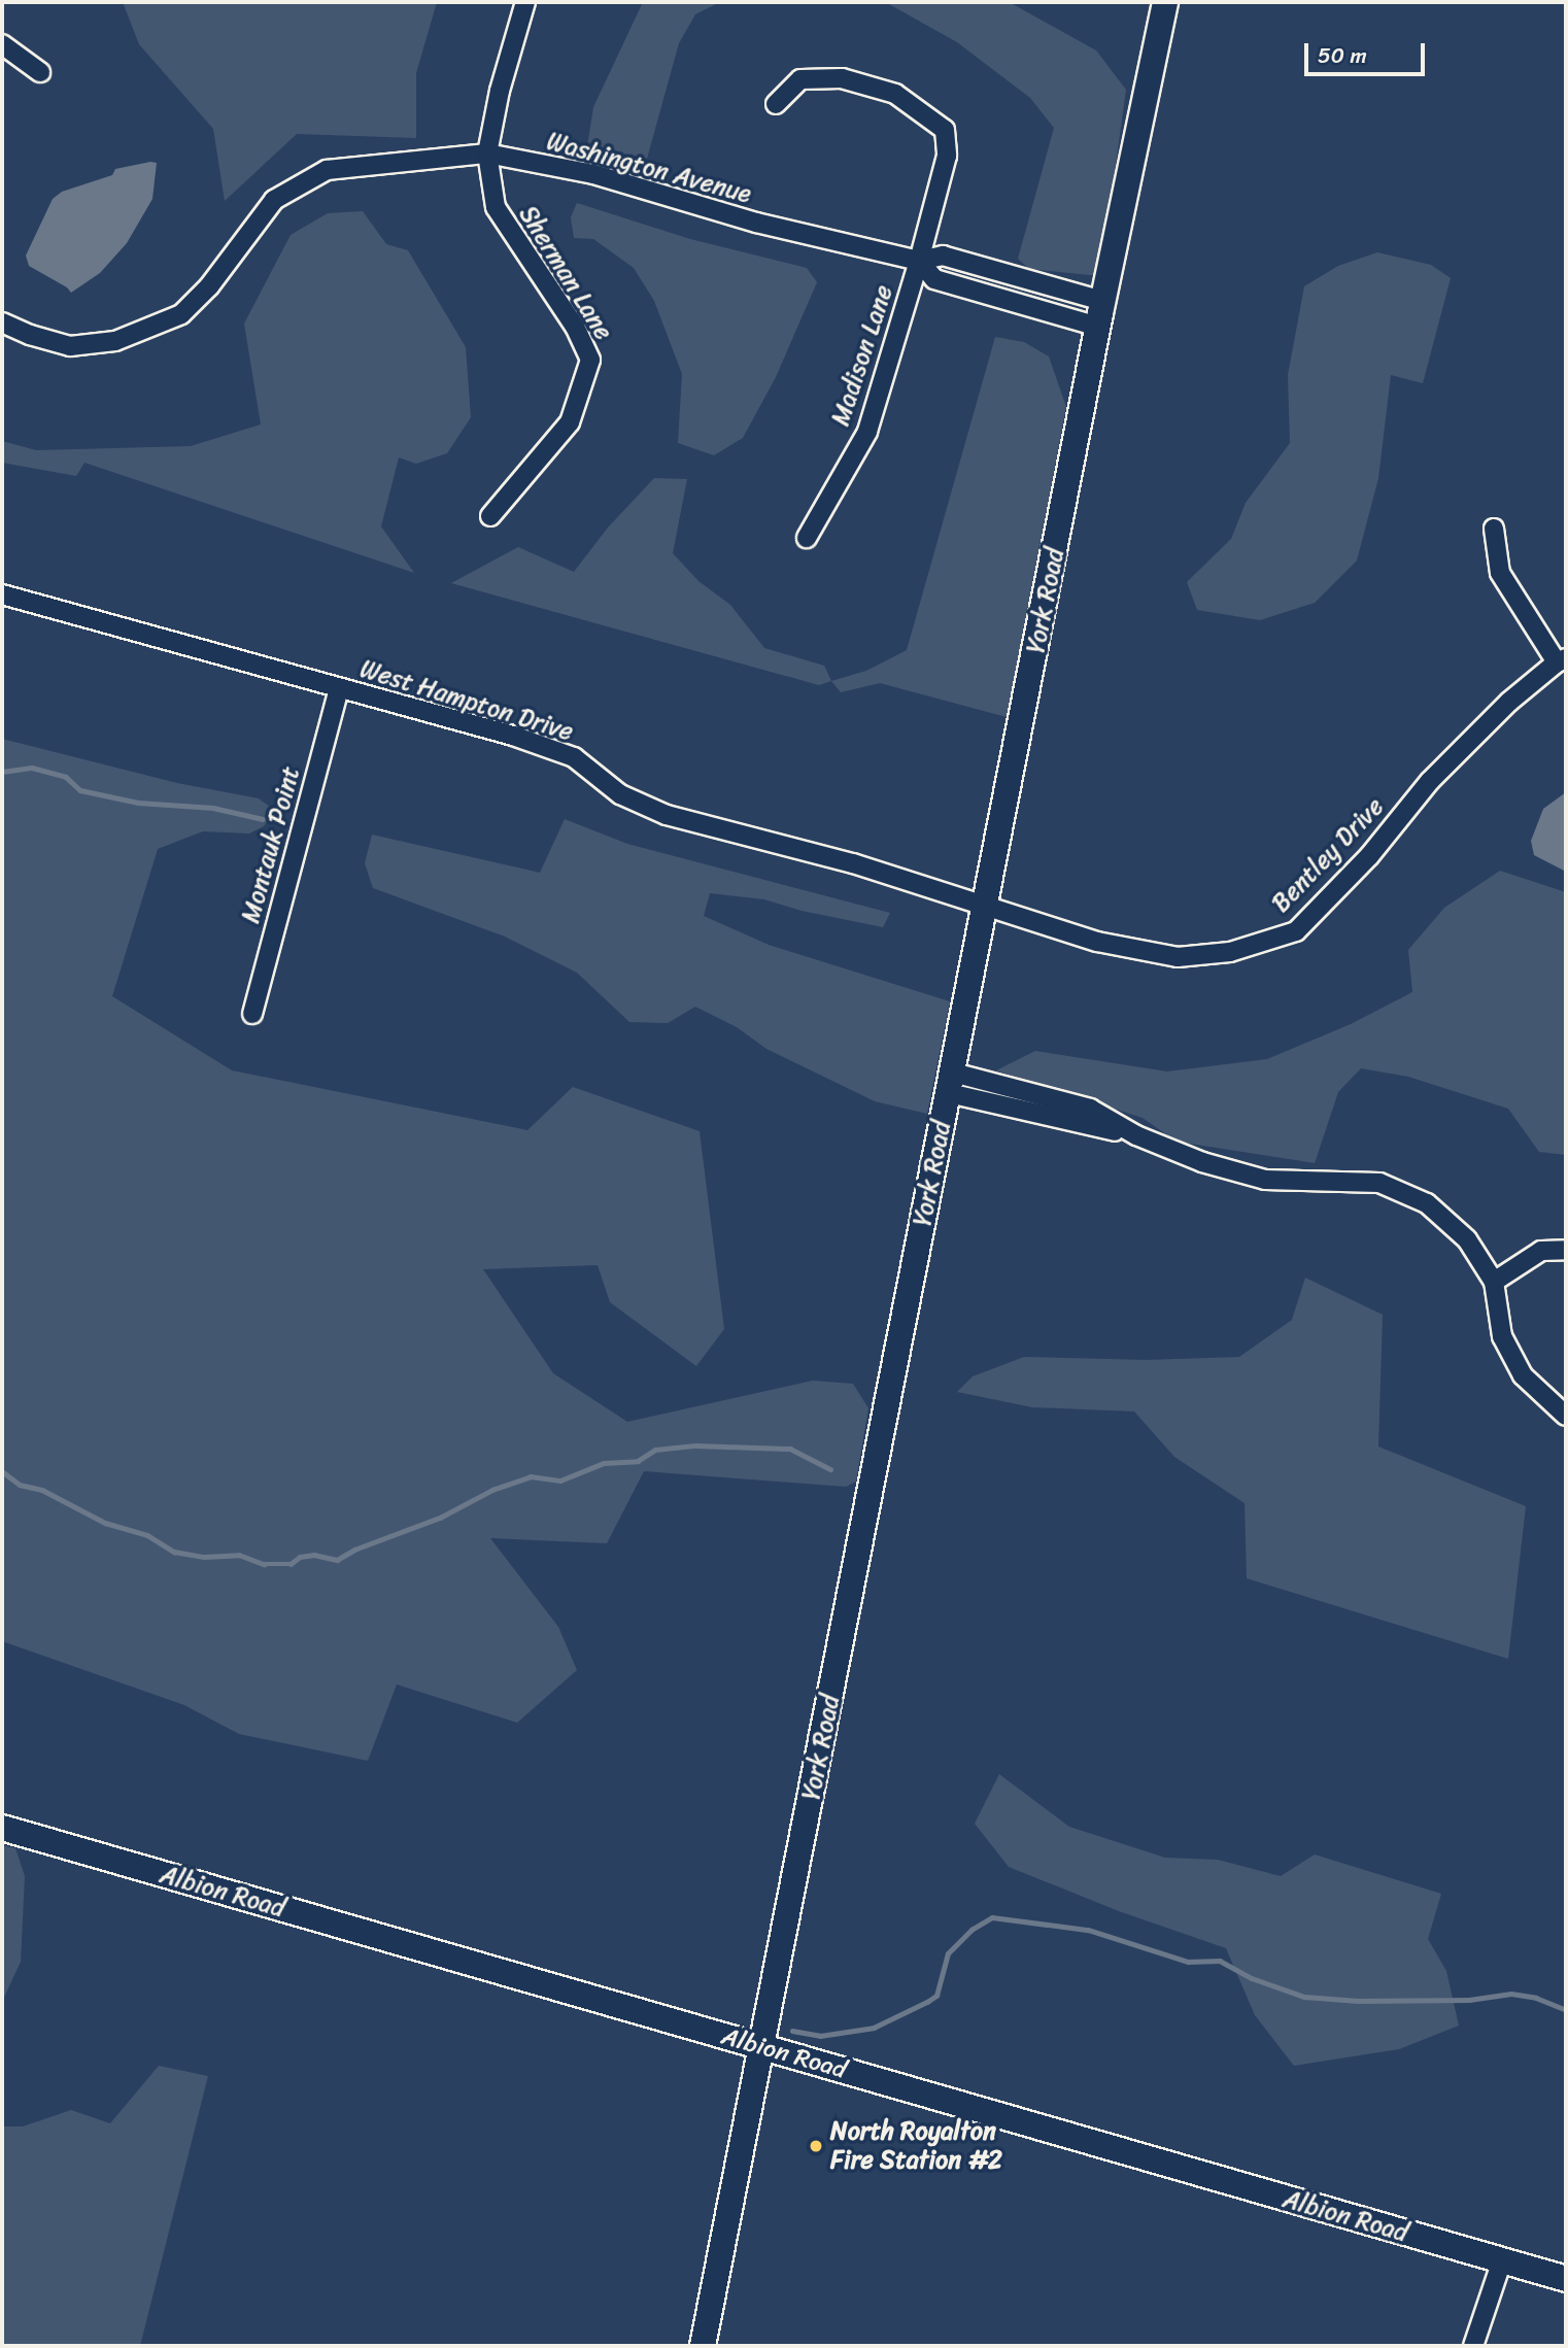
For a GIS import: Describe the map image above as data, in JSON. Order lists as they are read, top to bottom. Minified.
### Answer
{"streets":{"street":["Washington Avenue","Sherman Lane","Madison Lane","York Road","West Hampton Drive","Montauk Point","Bentley Drive","Albion Road"]},"crossings":[["Washington Avenue","Sherman Lane"],["Washington Avenue","Madison Lane"],["Washington Avenue","York Road"],["York Road","West Hampton Drive"],["York Road","Bentley Drive"],["York Road","Albion Road"],["West Hampton Drive","Montauk Point"],["West Hampton Drive","Bentley Drive"]],"places":["North Royalton Fire Station #2"],"scale_bar":"50 m"}
